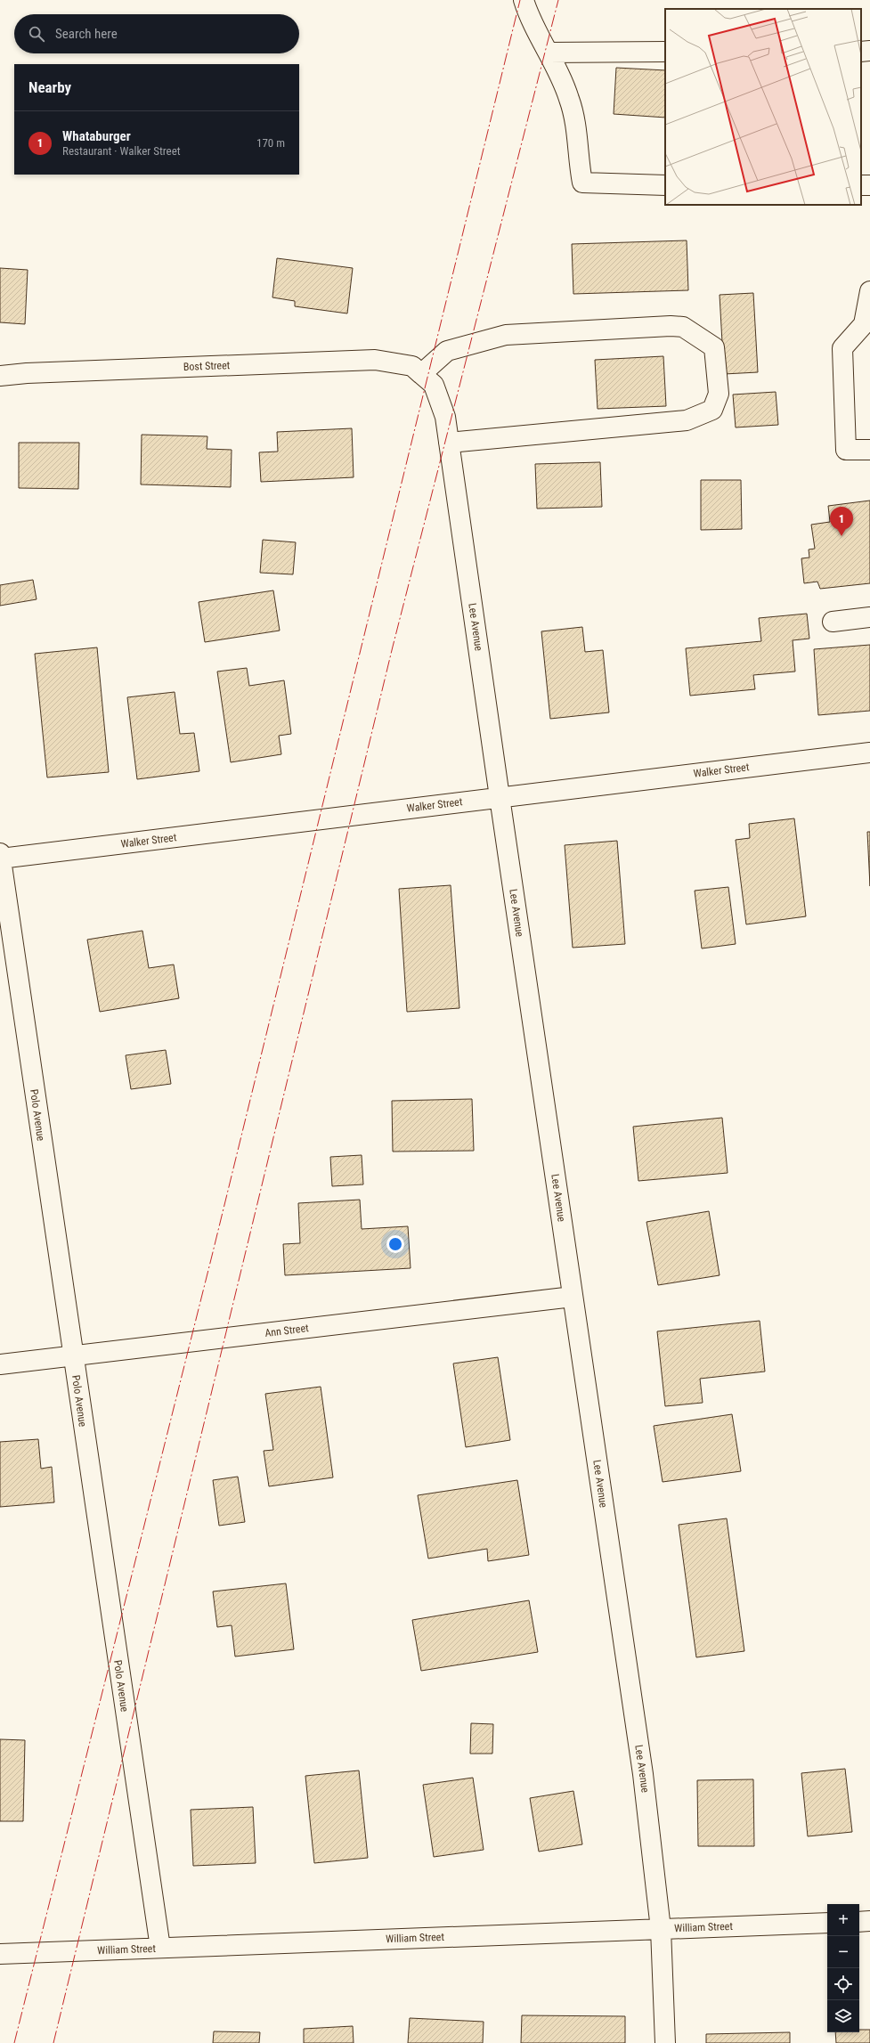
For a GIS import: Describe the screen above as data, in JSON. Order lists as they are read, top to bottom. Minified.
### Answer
{"streets":{"street":["Bost Street","Lee Avenue","Walker Street","Polo Avenue","Ann Street","William Street"]},"crossings":[["Bost Street","Lee Avenue"],["Lee Avenue","Walker Street"],["Lee Avenue","Ann Street"],["Lee Avenue","William Street"],["Walker Street","Polo Avenue"],["Polo Avenue","Ann Street"],["Polo Avenue","William Street"]],"page":{"search":"Search here","heading":"Nearby","list":[{"mark":"1","name":"Whataburger","note":"Restaurant · Walker Street","value":"170 m"}],"pins":"1","map_buttons":["+","−"]}}
